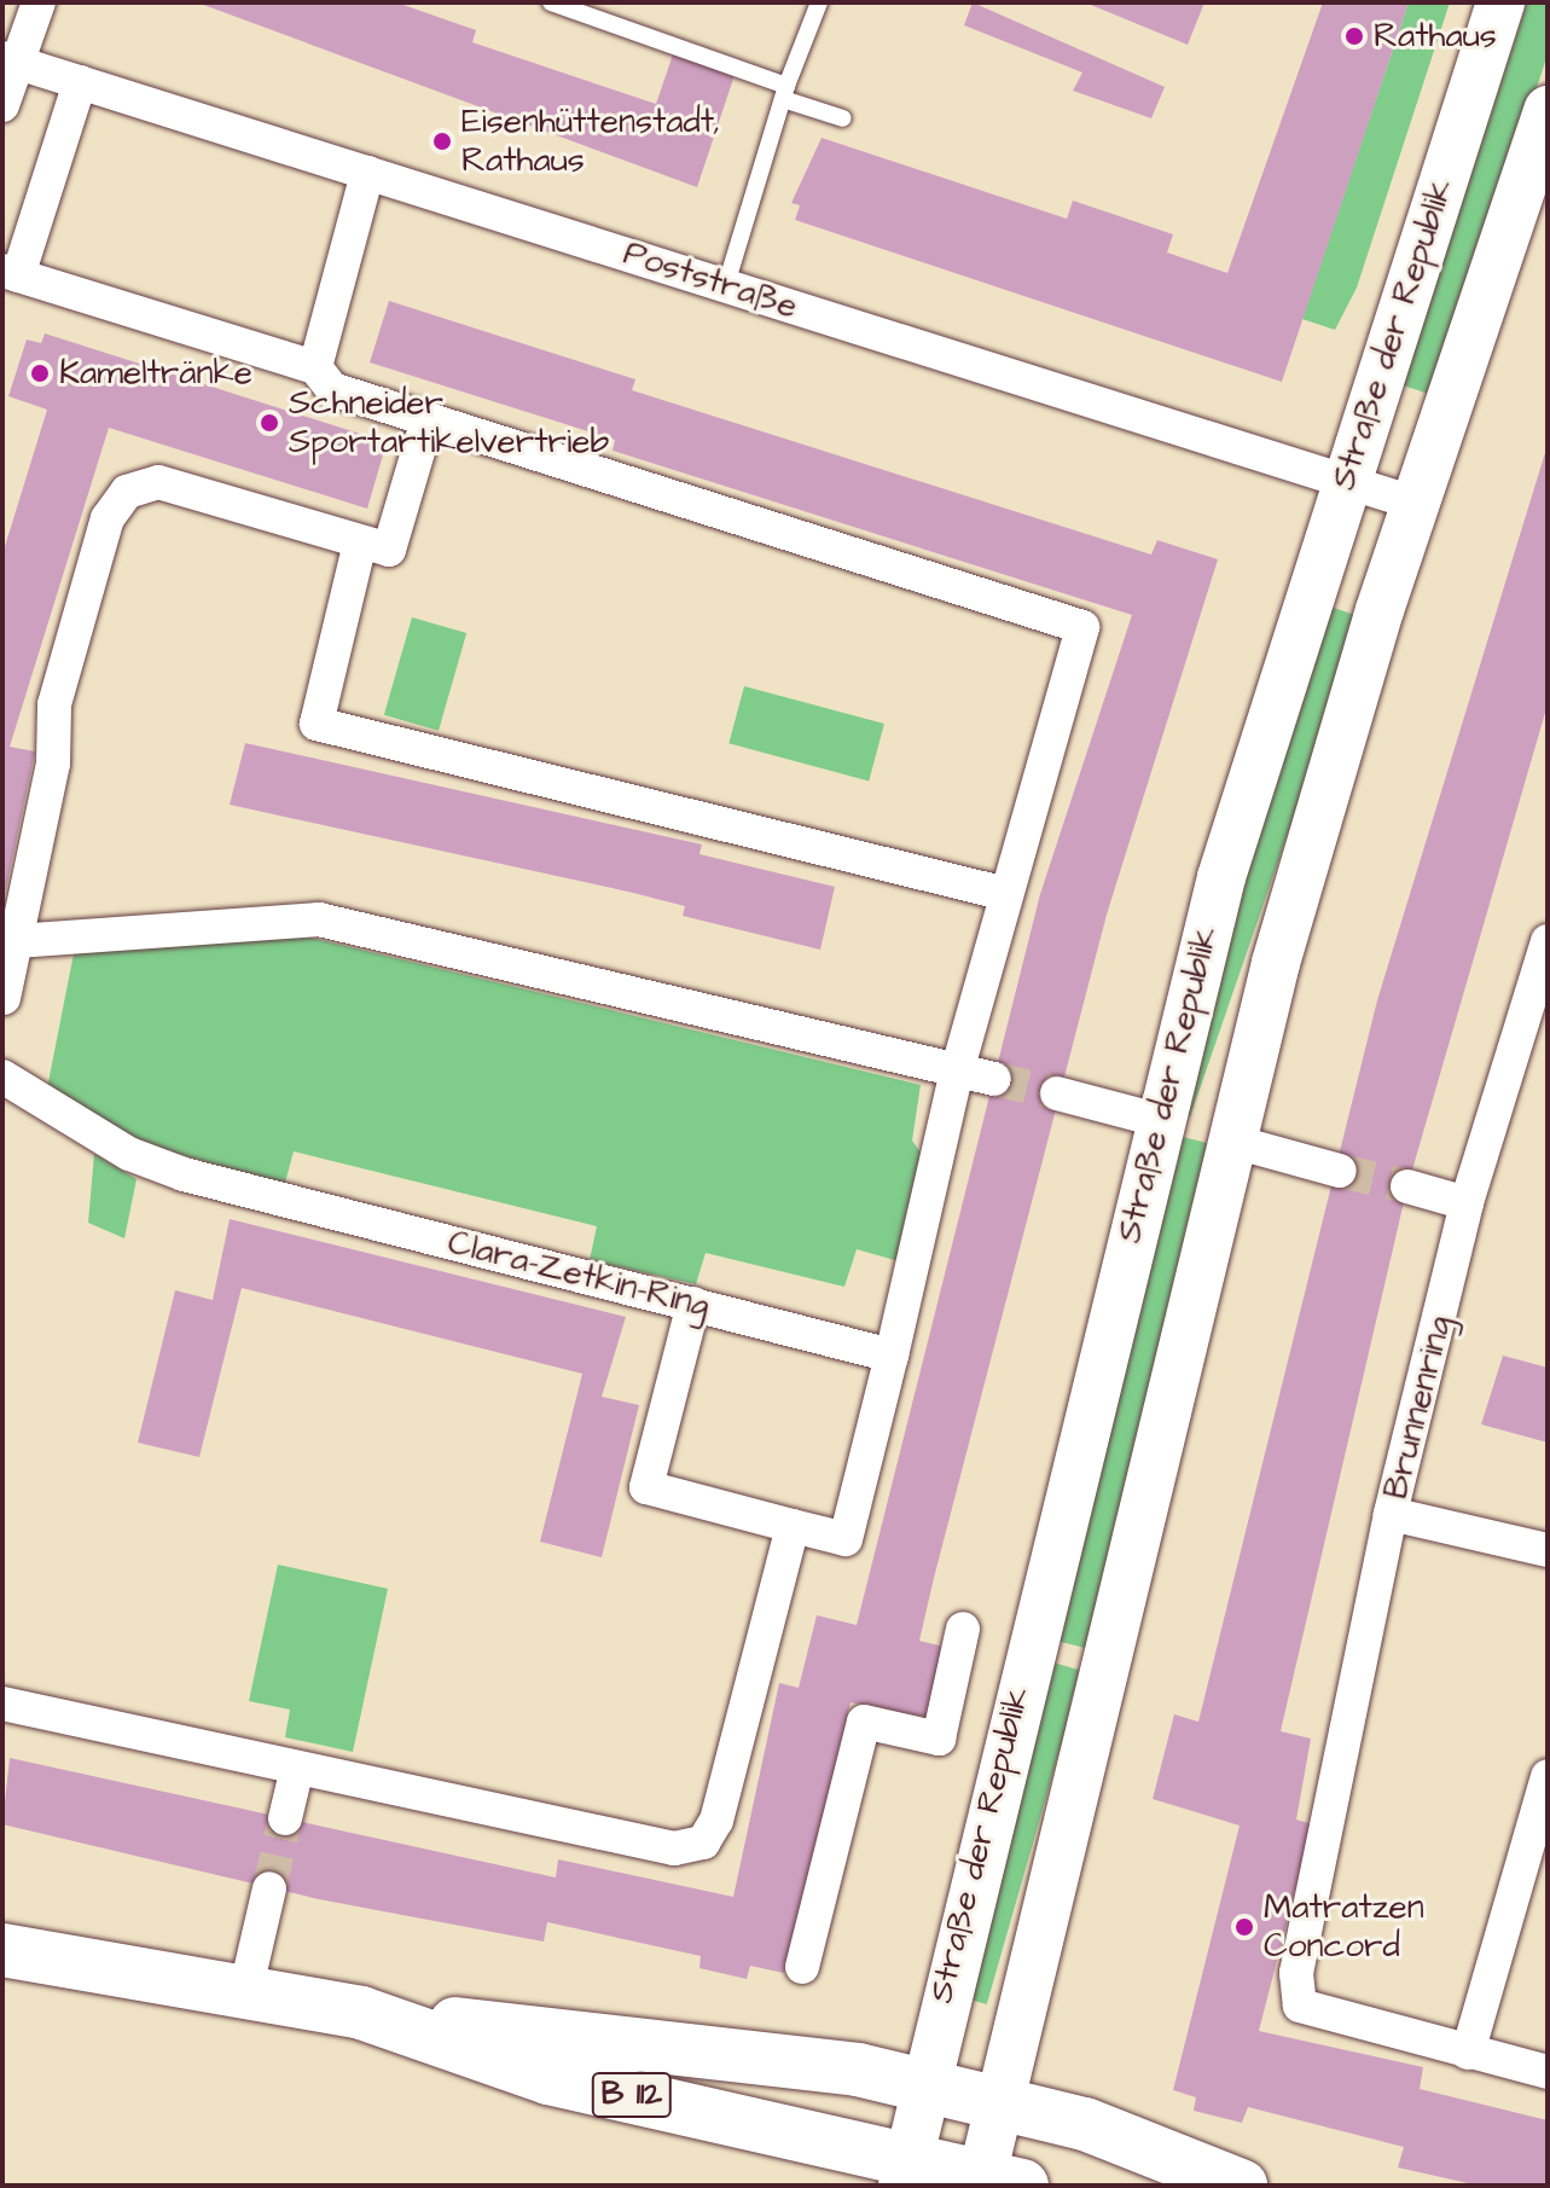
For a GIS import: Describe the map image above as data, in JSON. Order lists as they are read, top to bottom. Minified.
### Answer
{"streets":{"main road":["B 112"],"street":["Poststraße","Straße der Republik","Clara-Zetkin-Ring","Brunnenring"]},"crossings":[["Poststraße","Straße der Republik"],["Straße der Republik","B 112"]],"places":["Rathaus","Eisenhüttenstadt, Rathaus","Kameltränke","Schneider Sportartikelvertrieb","Matratzen Concord"]}
